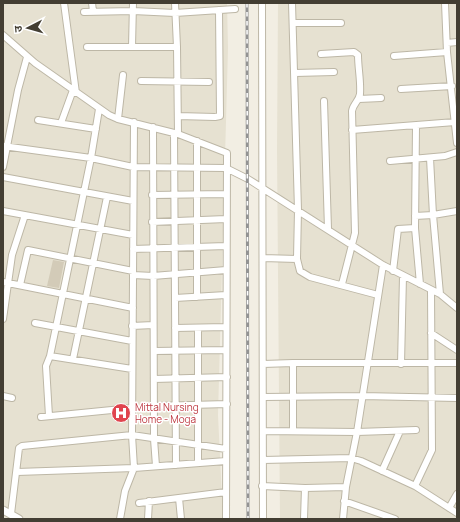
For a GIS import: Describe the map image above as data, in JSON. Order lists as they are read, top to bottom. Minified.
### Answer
{"places":{"hospital":["Mittal Nursing Home - Moga"]},"north":"left"}
